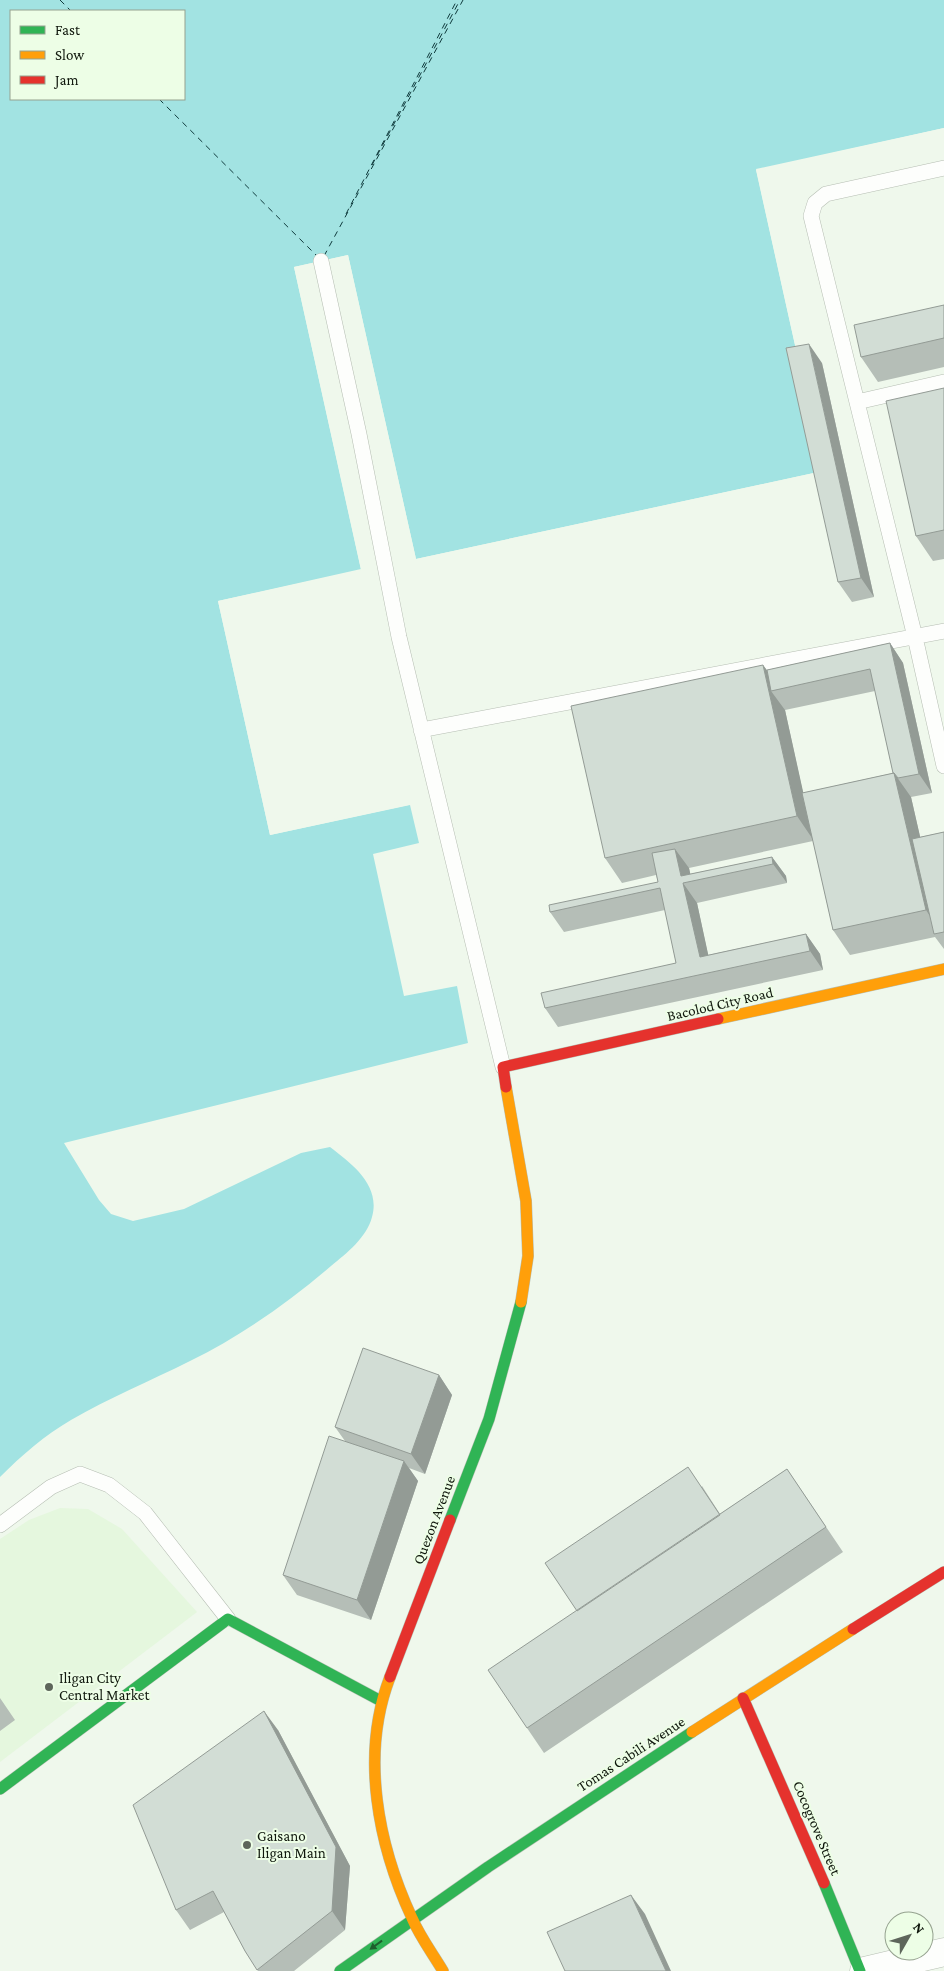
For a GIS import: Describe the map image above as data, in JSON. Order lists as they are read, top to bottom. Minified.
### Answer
{"streets":{"street":["Bacolod City Road","Quezon Avenue","Tomas Cabili Avenue","Cocogrove Street"]},"crossings":[["Bacolod City Road","Quezon Avenue"],["Quezon Avenue","Tomas Cabili Avenue"],["Tomas Cabili Avenue","Cocogrove Street"]],"places":["Iligan City Central Market","Gaisano Iligan Main"],"legend":["Fast","Slow","Jam"],"north":"top right"}
